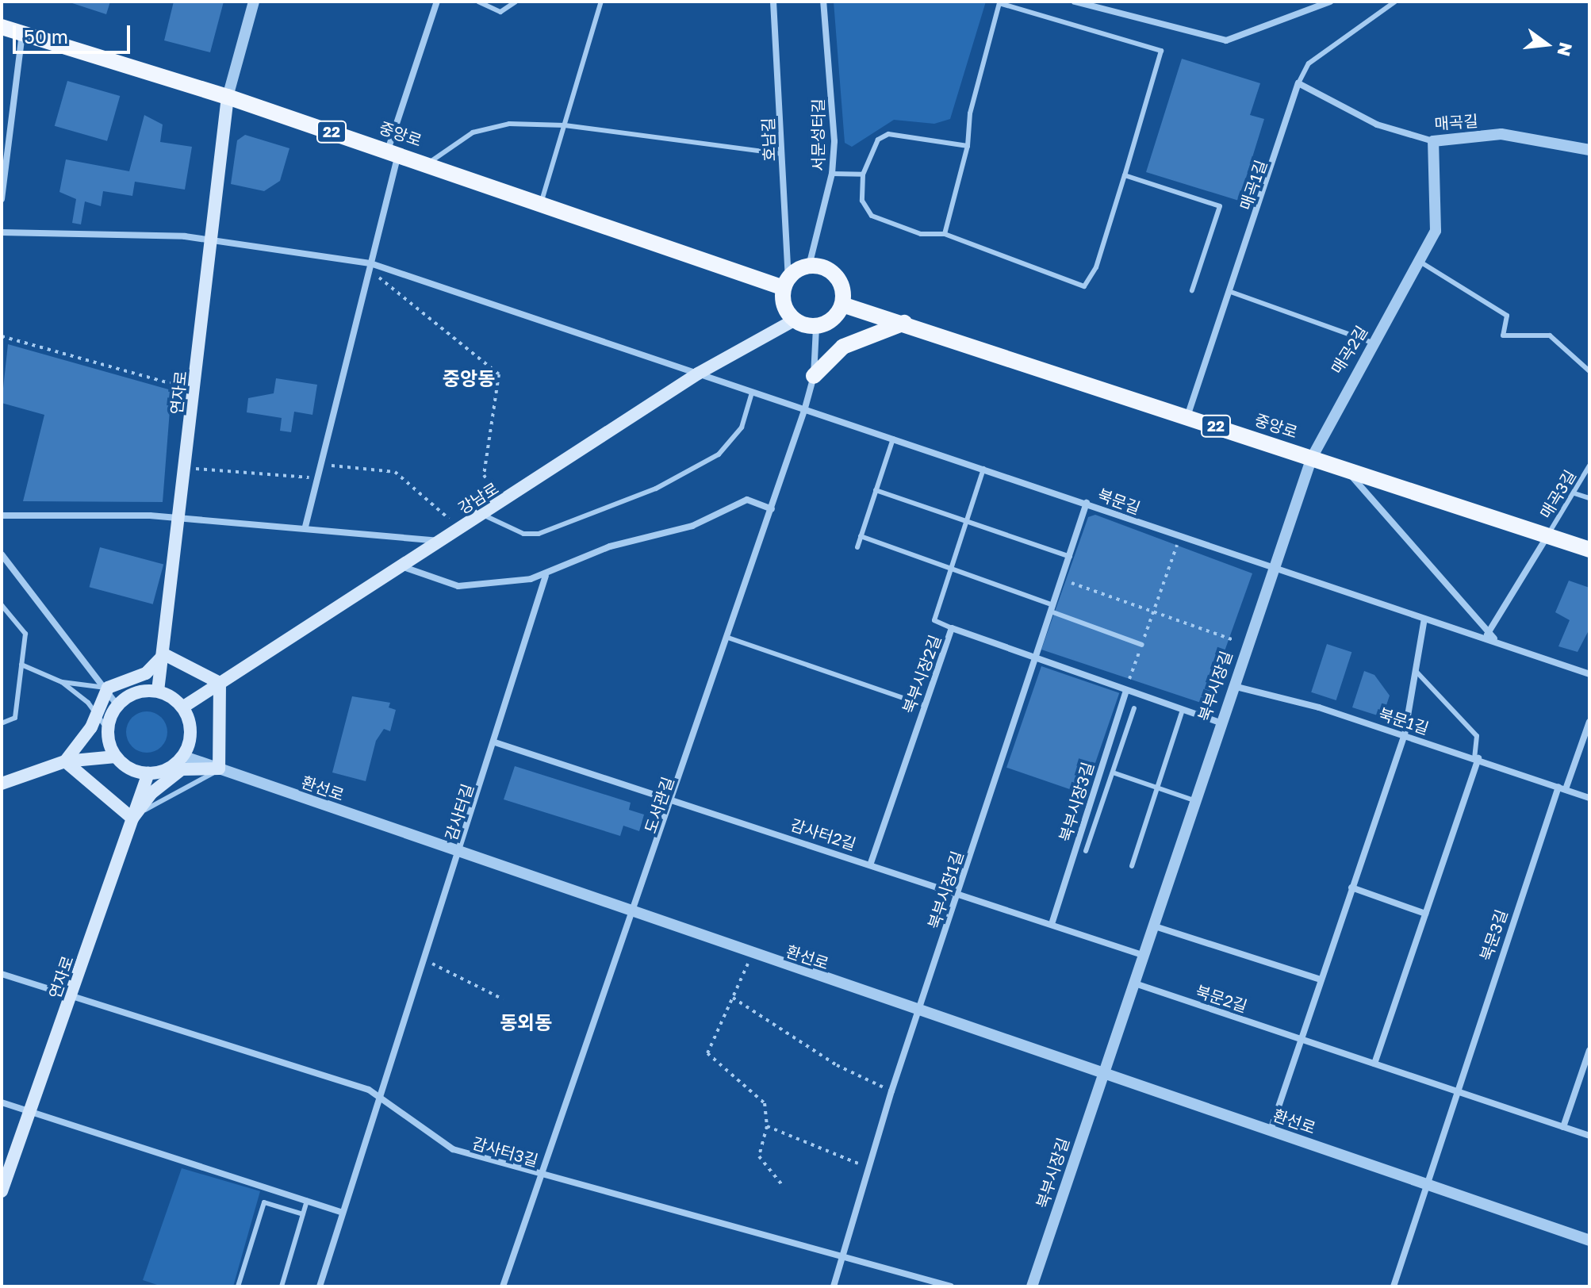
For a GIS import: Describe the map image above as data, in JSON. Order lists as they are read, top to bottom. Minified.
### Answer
{"streets":{"main road":["22","중앙로","연자로","강남로"],"street":["매곡길","서문성터길","호남길","매곡1길","매곡2길","북문길","북부시장2길","북부시장길","북문1길","환선로","북부시장3길","도서관길","감사터길","감사터2길","북부시장1길","북문3길","북문2길","감사터3길"],"lane":["매곡3길"]},"crossings":[["매곡길","매곡1길"],["매곡길","매곡2길"],["중앙로","서문성터길"],["중앙로","호남길"],["중앙로","매곡1길"],["중앙로","매곡2길"],["중앙로","연자로"],["중앙로","매곡3길"],["중앙로","강남로"],["중앙로","북문길"],["중앙로","북부시장길"],["중앙로","도서관길"],["서문성터길","호남길"],["서문성터길","강남로"],["서문성터길","도서관길"],["호남길","강남로"],["호남길","도서관길"],["매곡2길","북부시장길"],["연자로","강남로"],["연자로","북문길"],["연자로","환선로"],["연자로","감사터3길"],["강남로","북문길"],["강남로","환선로"],["강남로","도서관길"],["북문길","북부시장2길"],["북문길","북부시장길"],["북문길","도서관길"],["북문길","북부시장1길"],["북부시장2길","감사터2길"],["북부시장길","북문1길"],["북부시장길","환선로"],["북부시장길","감사터2길"],["북부시장길","북문2길"],["북문1길","북문3길"],["환선로","도서관길"],["환선로","감사터길"],["환선로","북부시장1길"],["환선로","북문3길"],["북부시장3길","감사터2길"],["도서관길","감사터2길"],["도서관길","감사터3길"],["감사터길","감사터2길"],["감사터길","감사터3길"],["감사터2길","북부시장1길"],["북부시장1길","감사터3길"],["북문3길","북문2길"]],"districts":["중앙동","동외동"],"scale_bar":"50 m","north":"right"}
